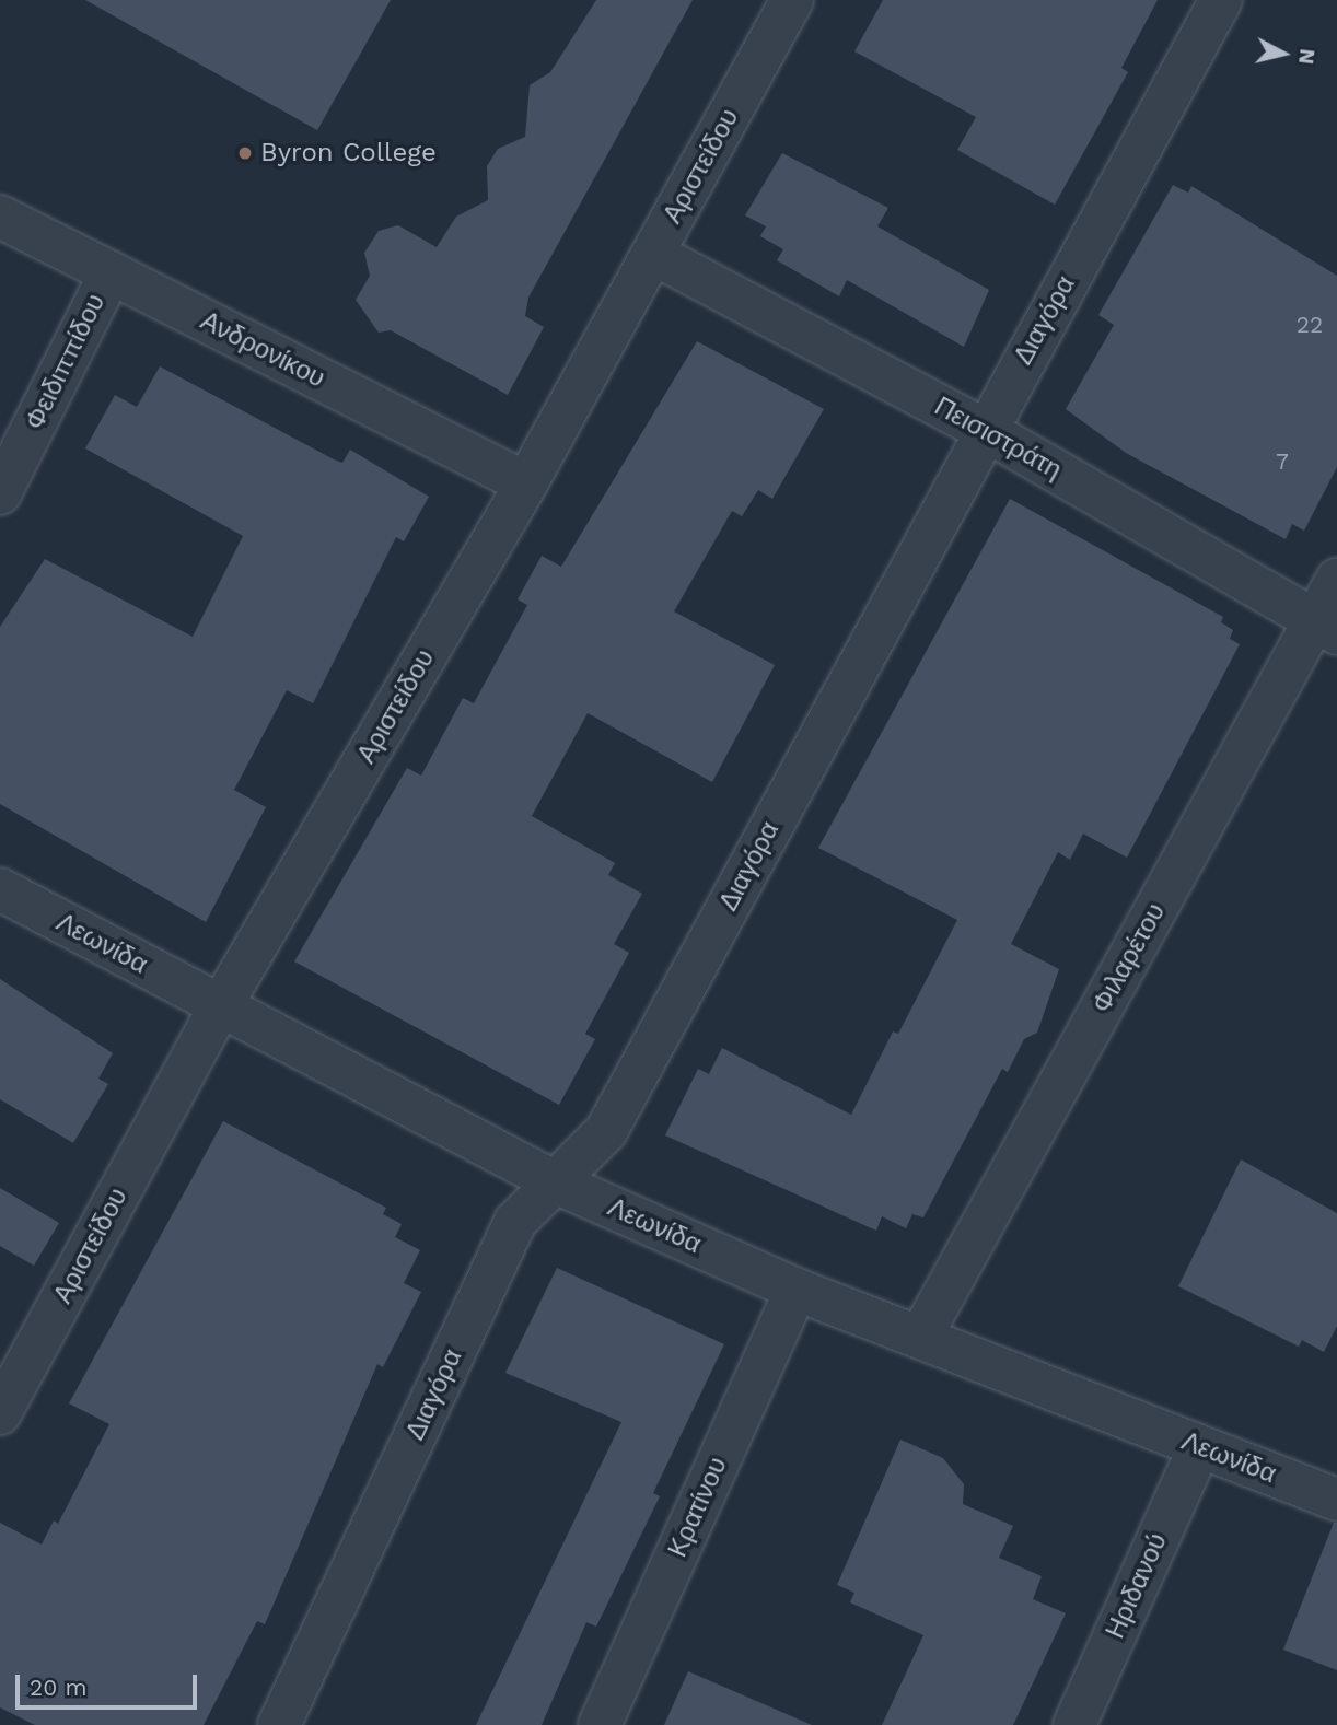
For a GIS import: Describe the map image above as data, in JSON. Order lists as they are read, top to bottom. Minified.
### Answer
{"streets":{"street":["Αριστείδου","Διαγόρα","Ανδρονίκου","Φειδιππίδου","Πεισιστράτη","Λεωνίδα","Φιλαρέτου","Κρατίνου","Ηριδανού"]},"crossings":[["Αριστείδου","Ανδρονίκου"],["Αριστείδου","Πεισιστράτη"],["Αριστείδου","Λεωνίδα"],["Διαγόρα","Πεισιστράτη"],["Διαγόρα","Λεωνίδα"],["Ανδρονίκου","Φειδιππίδου"],["Πεισιστράτη","Φιλαρέτου"],["Λεωνίδα","Φιλαρέτου"],["Λεωνίδα","Κρατίνου"],["Λεωνίδα","Ηριδανού"]],"places":["Byron College"],"house_numbers":["22","7"],"scale_bar":"20 m","north":"right"}
